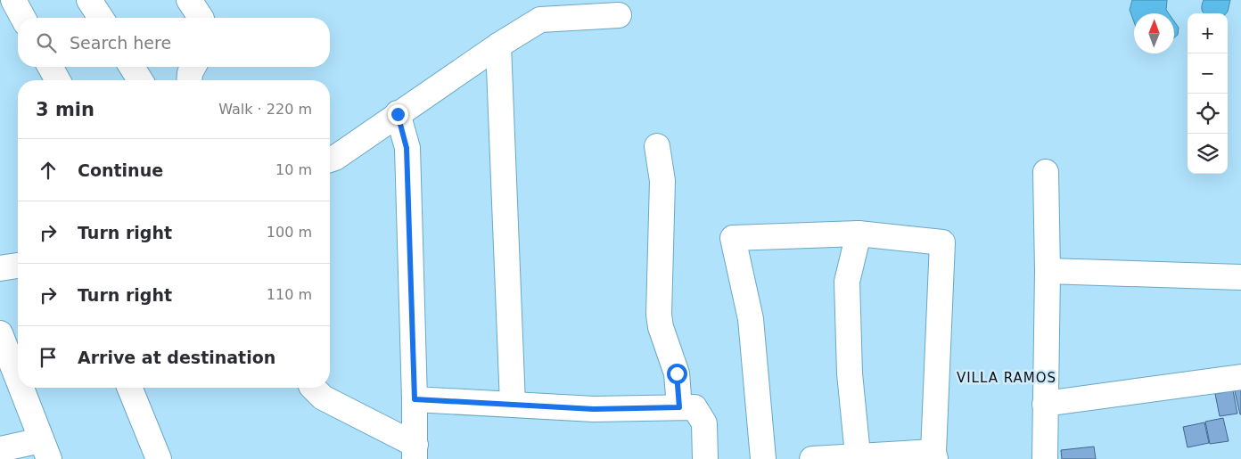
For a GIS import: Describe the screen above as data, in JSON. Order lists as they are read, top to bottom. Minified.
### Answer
{"districts":["VILLA RAMOS"],"north":"top","page":{"map_buttons":["+","−"],"search":"Search here","heading":["3 min","Walk · 220 m"],"list":[["Continue","10 m"],["Turn right","100 m"],["Turn right","110 m"],"Arrive at destination"]}}
